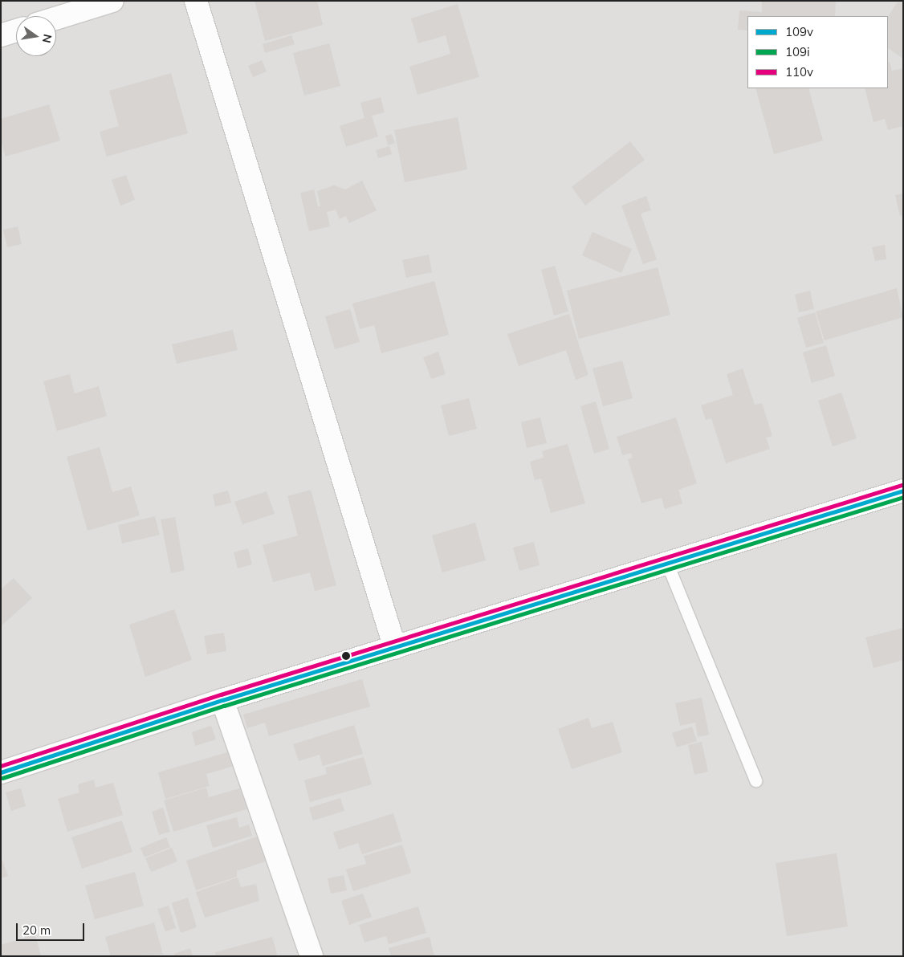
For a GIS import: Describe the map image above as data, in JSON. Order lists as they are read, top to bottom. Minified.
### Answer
{"lines":["transit line 110v","transit line 109v","transit line 109i"],"legend":["109v","109i","110v"],"scale_bar":"20 m","north":"right"}
